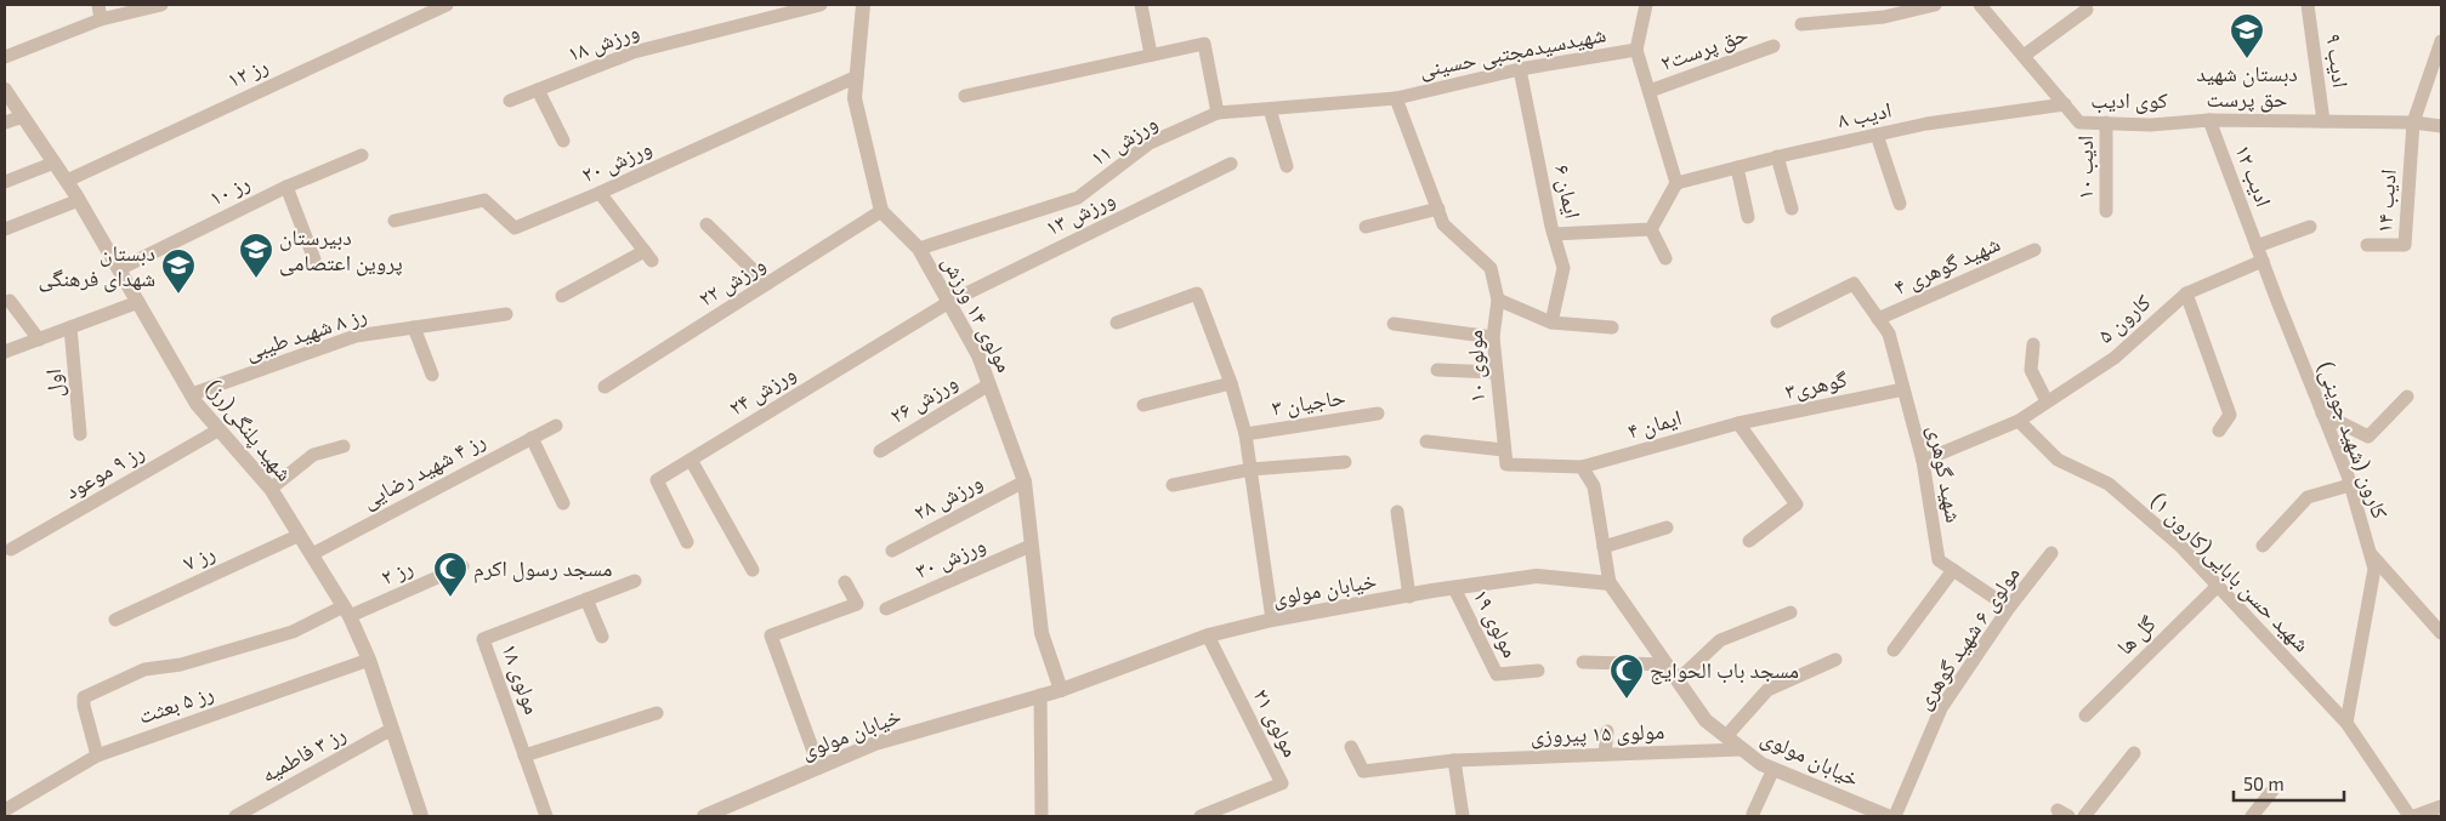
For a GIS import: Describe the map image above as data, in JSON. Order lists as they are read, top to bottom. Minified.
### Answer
{"streets":{"street":["ورزش ۱۸","حق پرست۲","شهیدسیدمجتبی حسینی","ادیب ۹","رز ۱۲","کوی ادیب","ادیب ۸","ورزش ۱۱","ورزش ۲۰","ادیب ۱۰","ادیب ۱۲","رز ۱۰","ایمان ۶","ادیب ۱۴","ورزش ۱۳","شهید گوهری ۴","ورزش ۲۲","مولوی ۱۴ ورزش","کارون ۵","رز ۸ شهید طیبی","مولوی ۱۰","اول","گوهری۳","ورزش ۲۴","ورزش ۲۶","حاجیان ۳","ایمان ۴","شهید پلنگی(رز)","کارون (شهید جوینی)","رز ۴ شهید رضایی","رز ۹ موعود","شهید گوهری","ورزش ۲۸","رز ۷","ورزش ۳۰","رز ۲","شهید حسن بابایی(کارون ۱)","خیابان مولوی","مولوی ۱۹","گل ها","مولوی ۶ شهید گوهری","مولوی ۱۸","رز ۵ بعثت","مولوی ۲۱","مولوی ۱۵ پیروزی","رز ۳ فاطمیه"]},"crossings":[["شهیدسیدمجتبی حسینی","ورزش ۱۱"],["شهیدسیدمجتبی حسینی","ایمان ۶"],["شهیدسیدمجتبی حسینی","مولوی ۱۰"],["ادیب ۹","کوی ادیب"],["رز ۱۲","شهید پلنگی(رز)"],["کوی ادیب","ادیب ۸"],["کوی ادیب","ادیب ۱۰"],["کوی ادیب","ادیب ۱۲"],["کوی ادیب","ادیب ۱۴"],["ورزش ۱۱","مولوی ۱۴ ورزش"],["ورزش ۱۱","مولوی ۱۰"],["ادیب ۱۲","کارون (شهید جوینی)"],["رز ۱۰","شهید پلنگی(رز)"],["ورزش ۱۳","مولوی ۱۴ ورزش"],["ورزش ۱۳","ورزش ۲۴"],["شهید گوهری ۴","شهید گوهری"],["ورزش ۲۲","مولوی ۱۴ ورزش"],["مولوی ۱۴ ورزش","ورزش ۲۴"],["مولوی ۱۴ ورزش","ورزش ۲۶"],["مولوی ۱۴ ورزش","ورزش ۲۸"],["مولوی ۱۴ ورزش","ورزش ۳۰"],["مولوی ۱۴ ورزش","خیابان مولوی"],["کارون ۵","کارون (شهید جوینی)"],["کارون ۵","شهید گوهری"],["کارون ۵","شهید حسن بابایی(کارون ۱)"],["رز ۸ شهید طیبی","شهید پلنگی(رز)"],["گوهری۳","ایمان ۴"],["گوهری۳","شهید گوهری"],["شهید پلنگی(رز)","رز ۴ شهید رضایی"],["شهید پلنگی(رز)","رز ۹ موعود"],["شهید پلنگی(رز)","رز ۷"],["شهید پلنگی(رز)","رز ۲"],["شهید پلنگی(رز)","رز ۵ بعثت"],["شهید پلنگی(رز)","رز ۳ فاطمیه"],["کارون (شهید جوینی)","شهید حسن بابایی(کارون ۱)"],["شهید گوهری","مولوی ۶ شهید گوهری"],["رز ۲","رز ۵ بعثت"],["شهید حسن بابایی(کارون ۱)","گل ها"],["خیابان مولوی","مولوی ۱۹"],["خیابان مولوی","مولوی ۲۱"],["خیابان مولوی","مولوی ۱۵ پیروزی"]],"places":{"school or university":["دبستان شهید حق پرست","دبیرستان پروین اعتصامی","دبستان شهدای فرهنگی"],"mosque":["مسجد رسول اکرم","مسجد باب الحوایج"]},"scale_bar":"50 m"}
